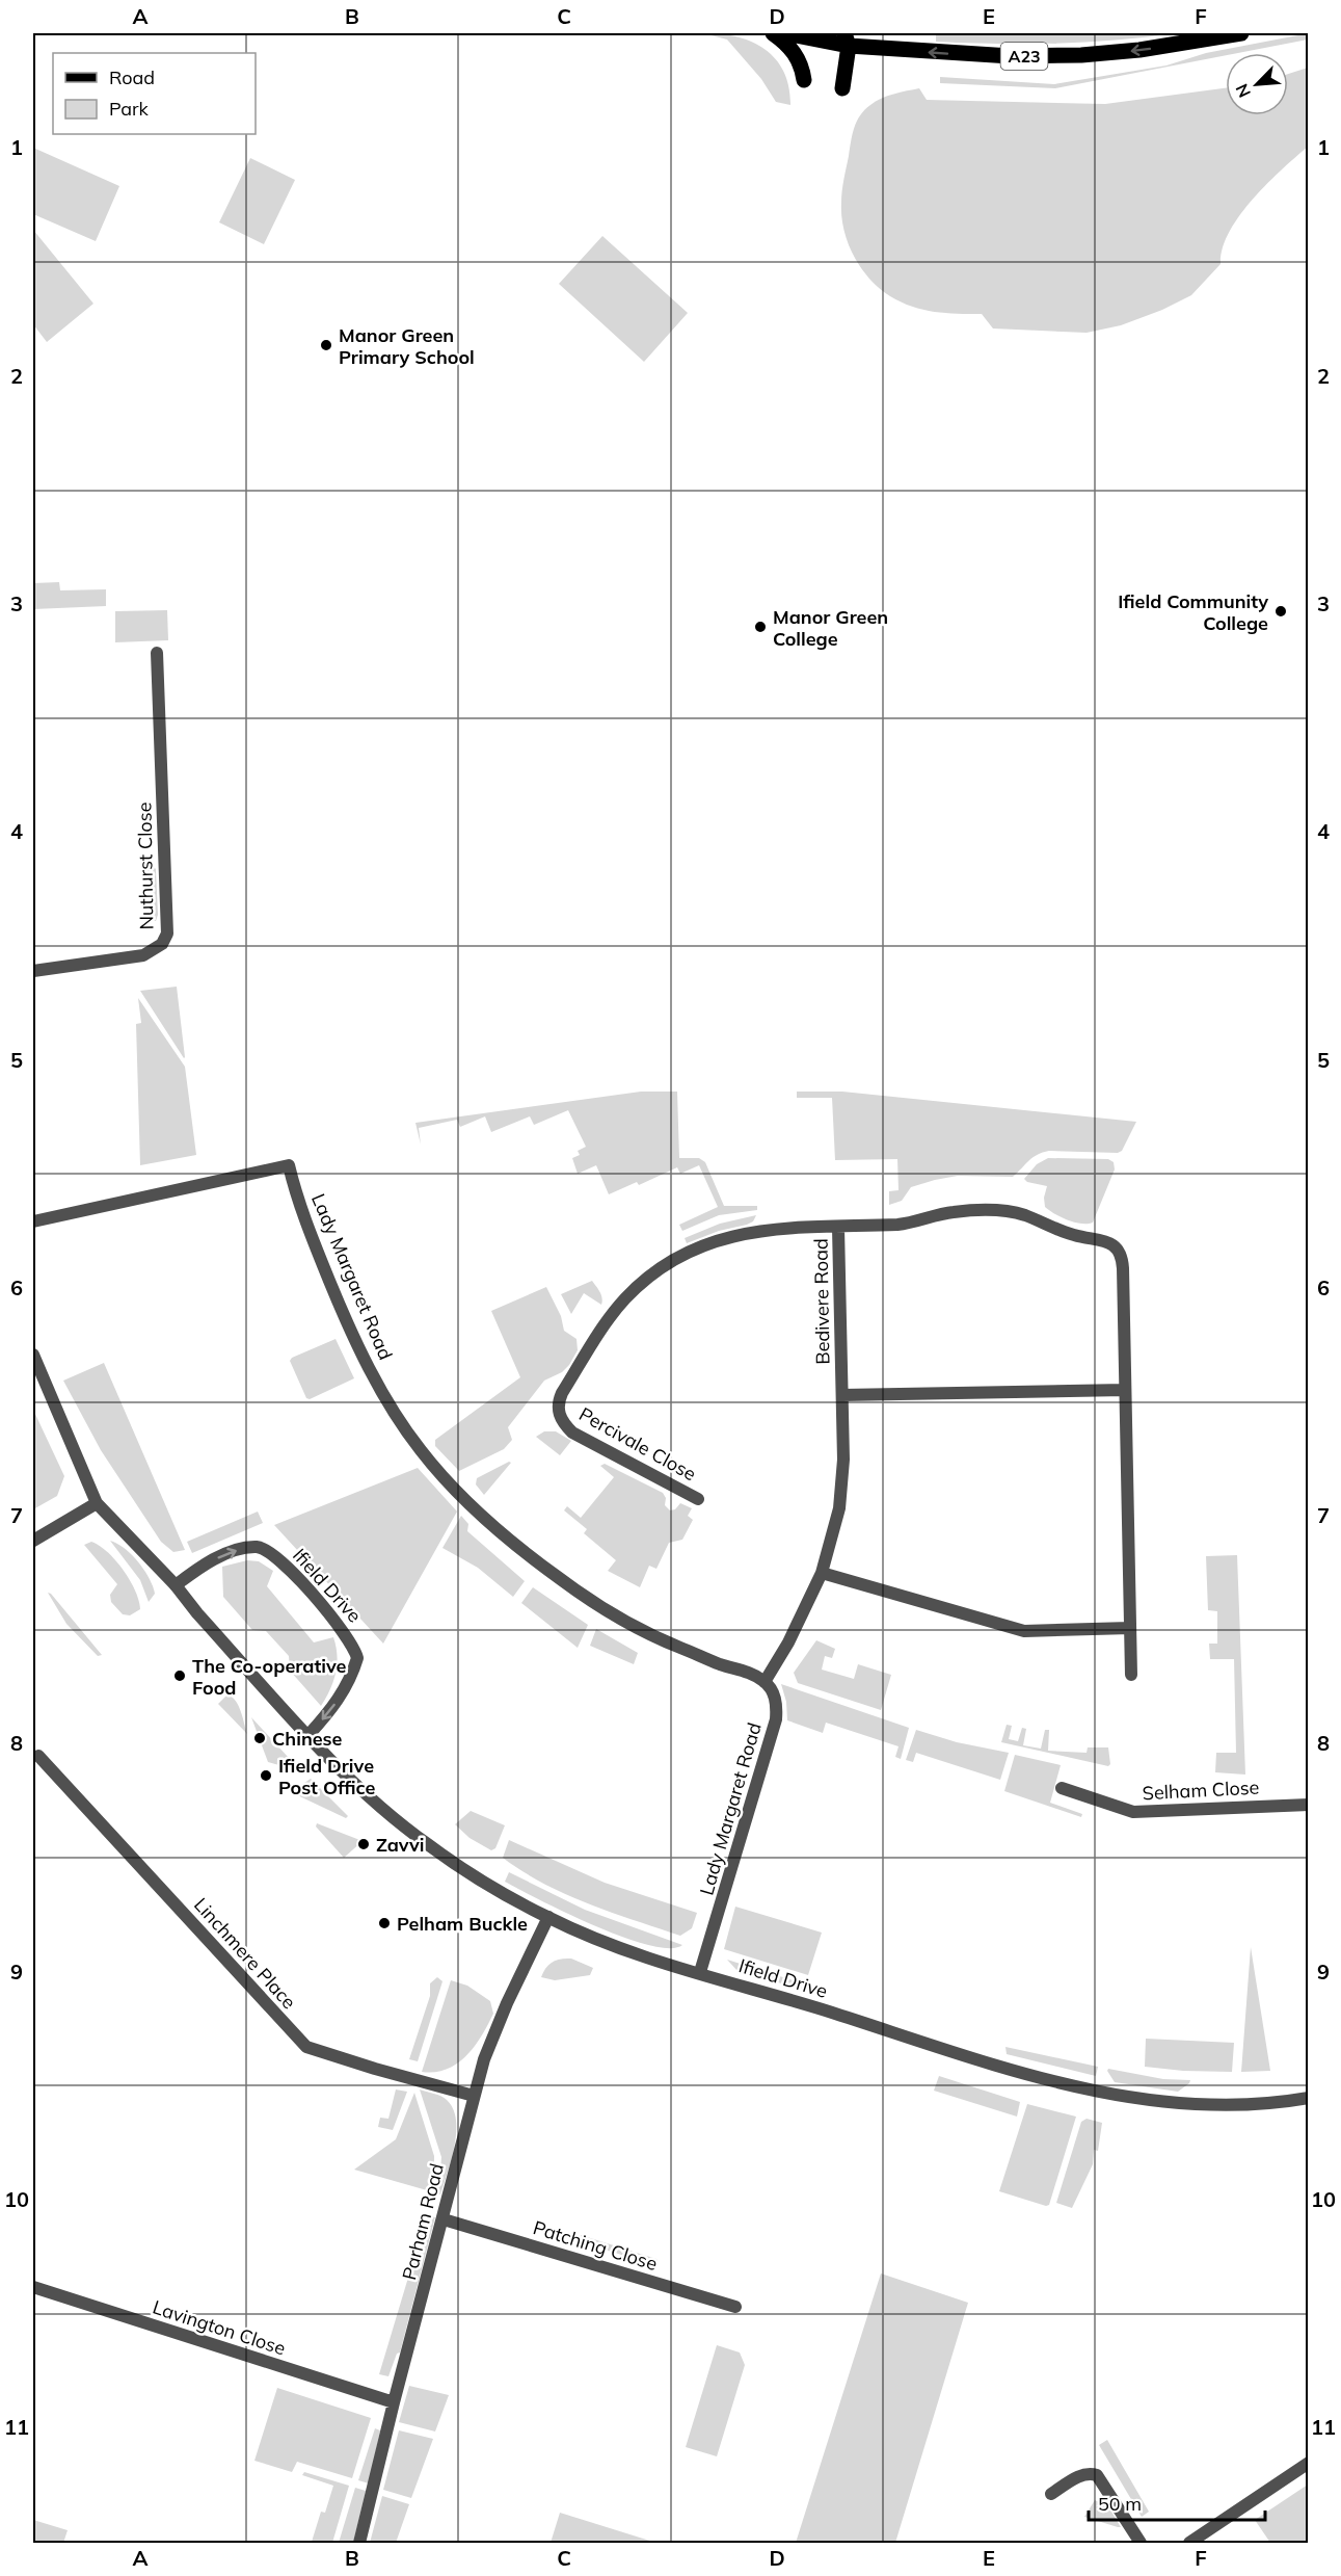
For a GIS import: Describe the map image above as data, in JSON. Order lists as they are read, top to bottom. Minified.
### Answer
{"streets":{"main road":["A23"],"street":["Nuthurst Close","Lady Margaret Road","Bedivere Road","Percivale Close","Ifield Drive","Selham Close","Linchmere Place","Parham Road","Patching Close","Lavington Close"]},"crossings":[["Lady Margaret Road","Bedivere Road"],["Lady Margaret Road","Ifield Drive"],["Bedivere Road","Percivale Close"],["Ifield Drive","Parham Road"],["Linchmere Place","Parham Road"],["Parham Road","Patching Close"],["Parham Road","Lavington Close"]],"places":["Manor Green Primary School","Ifield Community College","Manor Green College","The Co-operative Food","Chinese","Ifield Drive Post Office","Zavvi","Pelham Buckle"],"legend":["Road","Park"],"scale_bar":"50 m","north":"bottom left","grid":{"columns":["A","B","C","D","E","F"],"rows":["1","2","3","4","5","6","7","8","9","10","11"]}}
